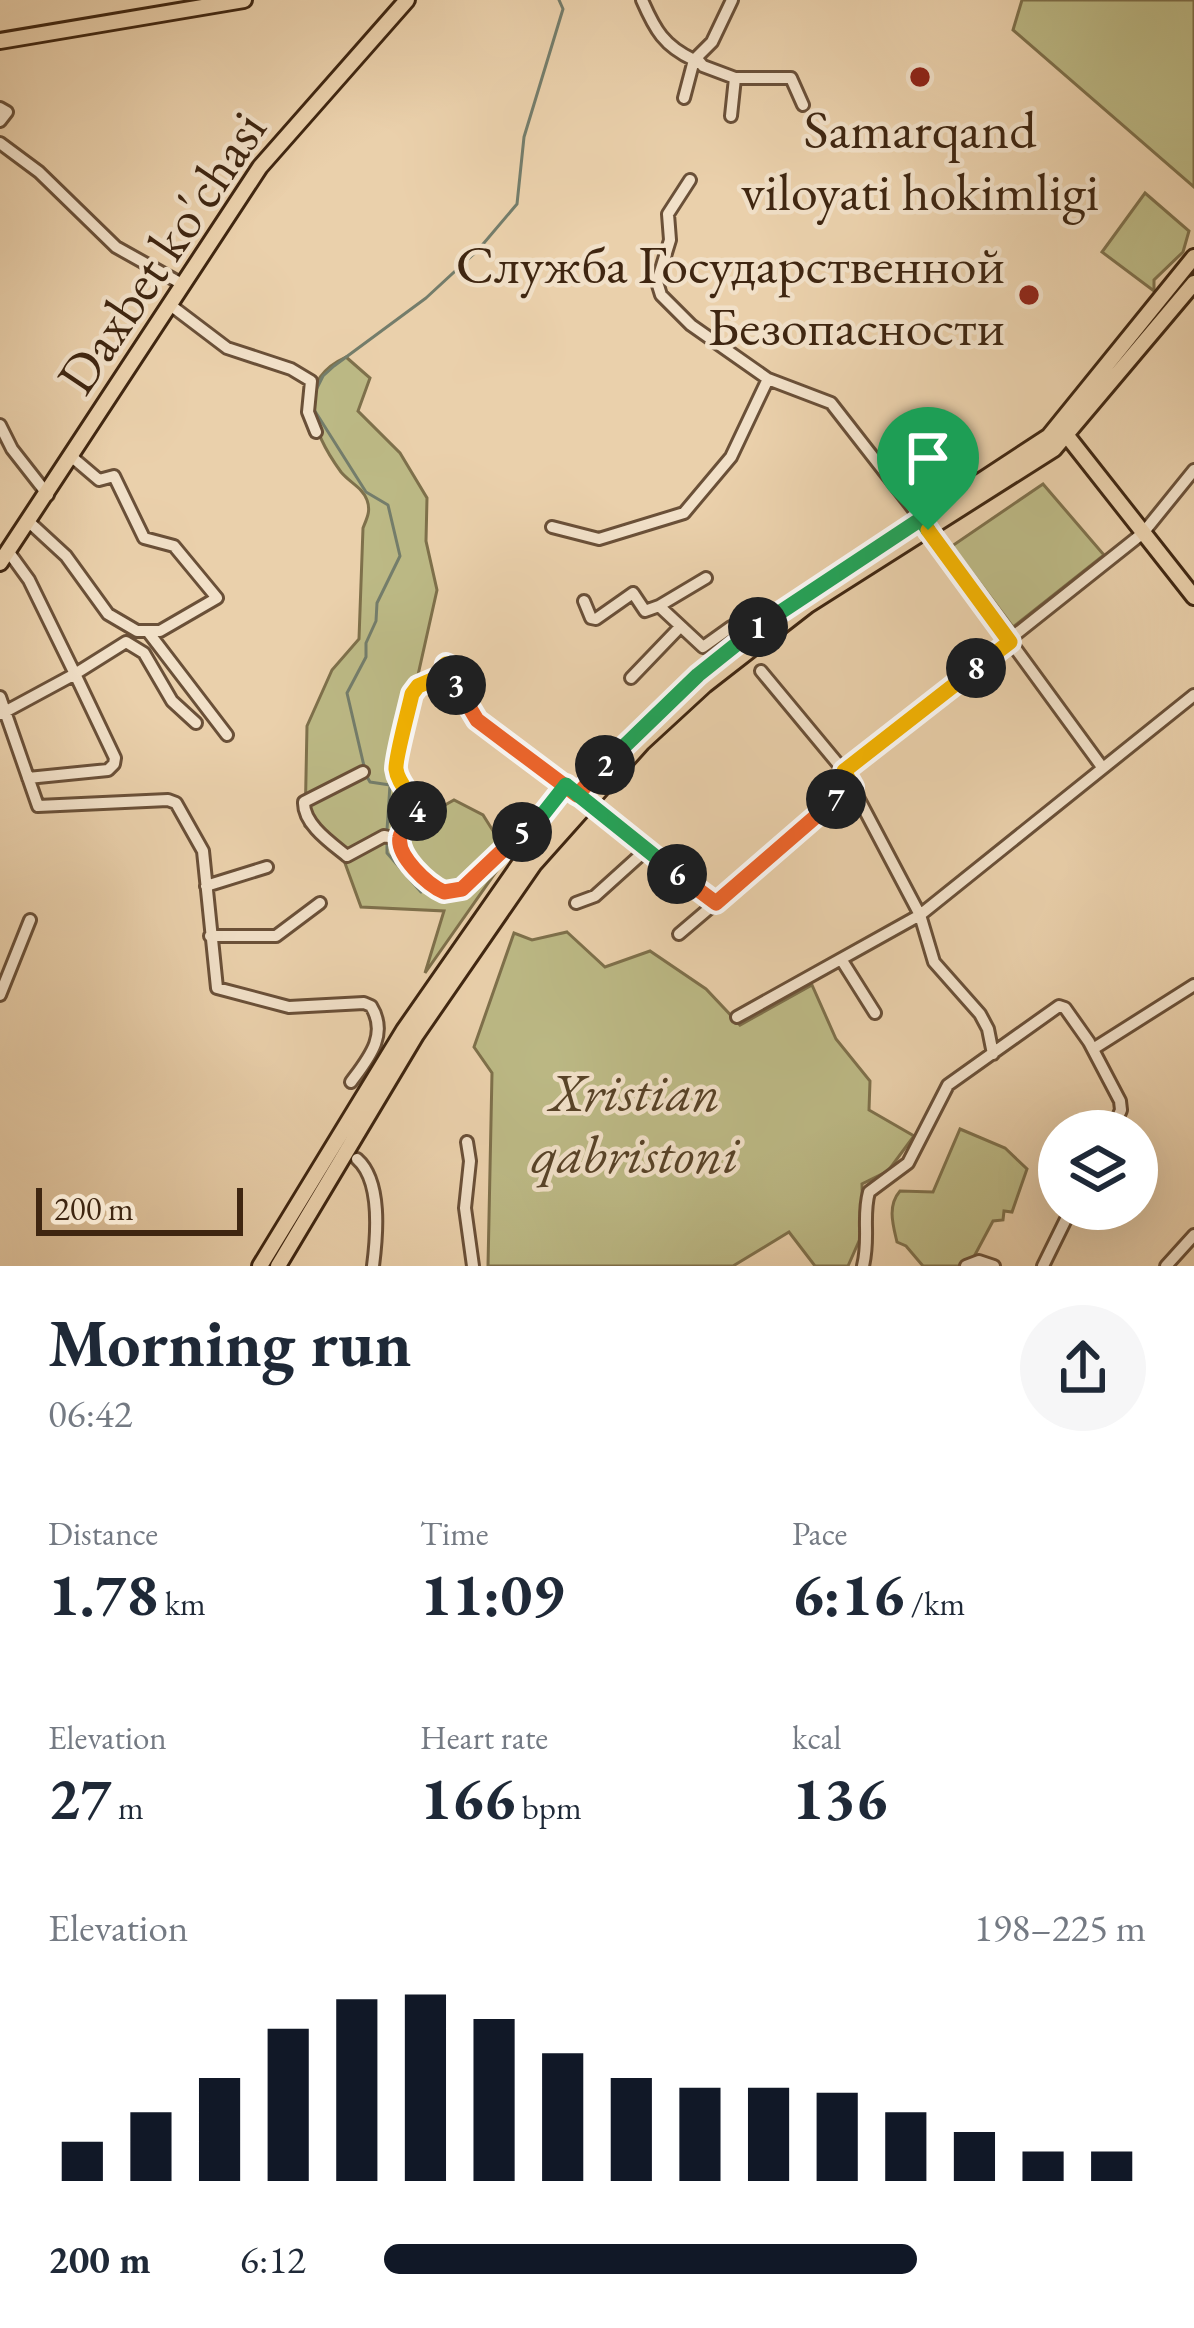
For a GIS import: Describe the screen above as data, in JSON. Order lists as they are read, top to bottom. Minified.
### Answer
{"streets":{"main road":["Daxbet ko'chasi"]},"parks":["Xristian qabristoni"],"places":["Samarqand viloyati hokimligi","Служба Государственной Безопасности"],"scale_bar":"200 m","page":{"pins":["1","8","3","2","7","4","5","6"],"scale":"200 m","heading":["Morning run","06:42"],"stats":[["Distance","1.78 km"],["Time","11:09"],["Pace","6:16 /km"],["Elevation","27 m"],["Heart rate","166 bpm"],["kcal","136"]],"chart":["Elevation","198–225 m"],"list":[{"name":"200 m","note":"6:12"}]}}
